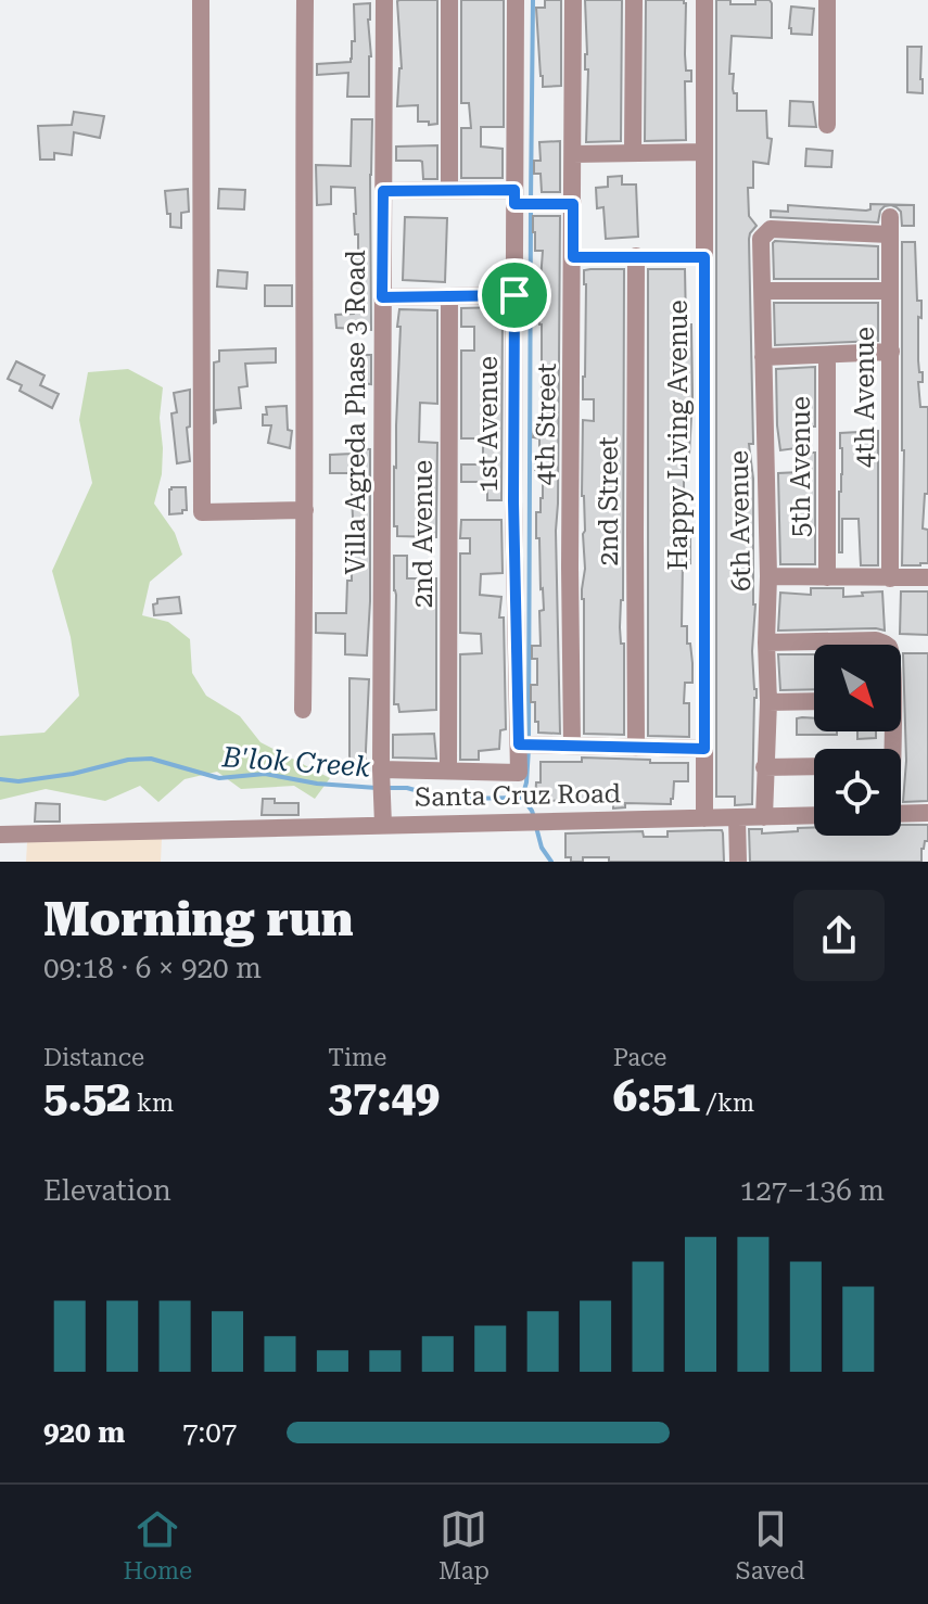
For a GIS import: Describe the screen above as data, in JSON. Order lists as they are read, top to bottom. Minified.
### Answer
{"streets":{"street":["4th Avenue","Villa Agreda Phase 3 Road","1st Avenue","4th Street","Happy Living Avenue","5th Avenue","2nd Street","6th Avenue","2nd Avenue","Santa Cruz Road"]},"crossings":[["4th Avenue","6th Avenue"],["Villa Agreda Phase 3 Road","Santa Cruz Road"],["1st Avenue","2nd Avenue"],["Happy Living Avenue","Santa Cruz Road"],["6th Avenue","Santa Cruz Road"]],"water":["B'lok Creek"],"north":"bottom right","page":{"heading":["Morning run","09:18 · 6 × 920 m"],"stats":[["Distance","5.52 km"],["Time","37:49"],["Pace","6:51 /km"]],"chart":["Elevation","127–136 m"],"list":[{"name":"920 m","note":"7:07"}],"tabs":["Home","Map","Saved"]}}
